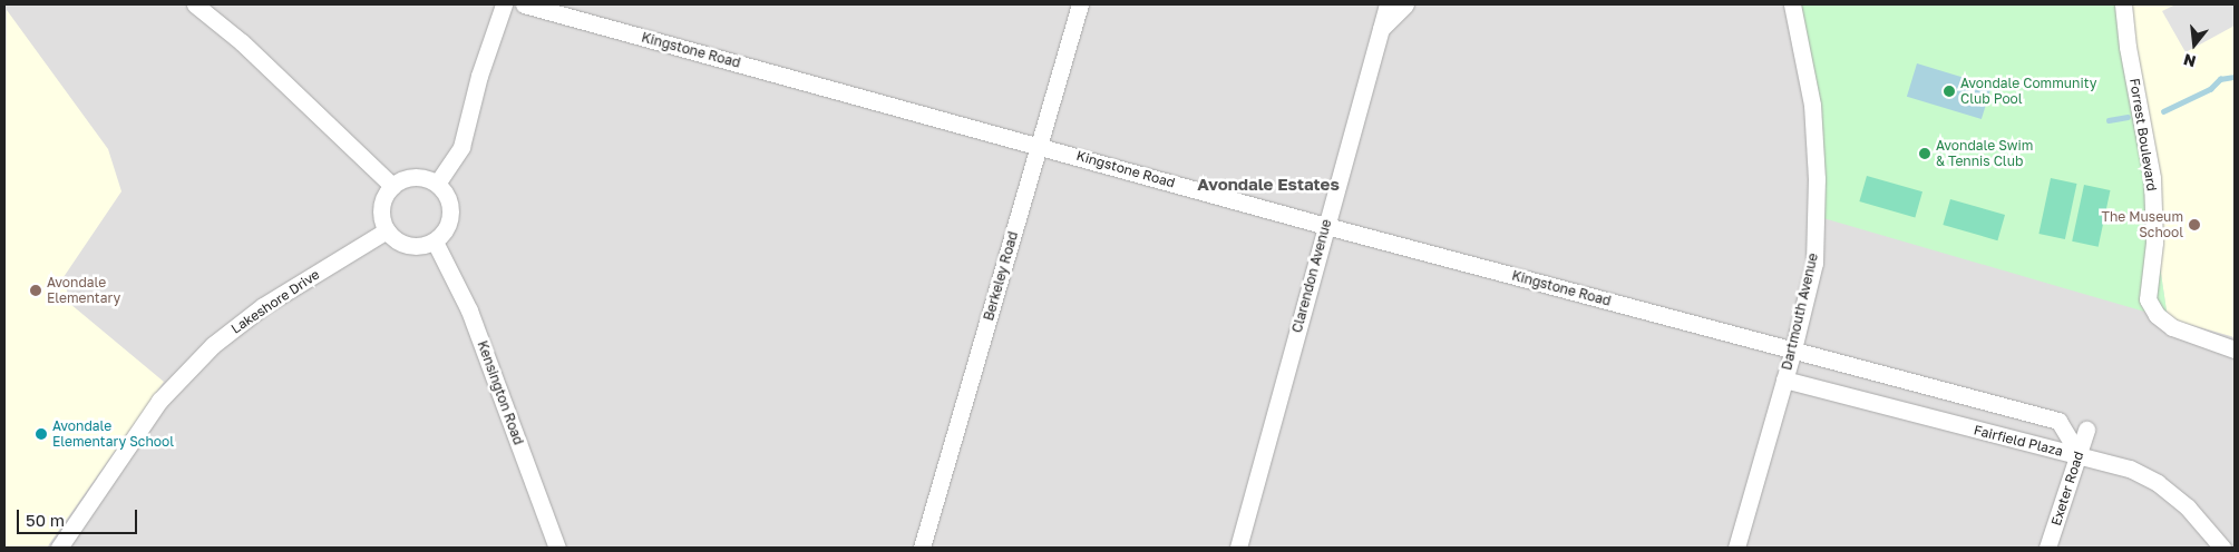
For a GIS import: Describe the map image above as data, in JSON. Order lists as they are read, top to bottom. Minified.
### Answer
{"streets":{"street":["Kingstone Road","Forrest Boulevard","Berkeley Road","Clarendon Avenue","Lakeshore Drive","Dartmouth Avenue","Kensington Road","Fairfield Plaza","Exeter Road"]},"crossings":[["Kingstone Road","Berkeley Road"],["Kingstone Road","Clarendon Avenue"],["Kingstone Road","Dartmouth Avenue"],["Kingstone Road","Fairfield Plaza"],["Lakeshore Drive","Kensington Road"],["Dartmouth Avenue","Fairfield Plaza"],["Fairfield Plaza","Exeter Road"]],"districts":["Avondale Estates"],"places":["Avondale Community Club Pool","Avondale Swim & Tennis Club","The Museum School","Avondale Elementary","Avondale Elementary School"],"scale_bar":"50 m","north":"bottom"}
